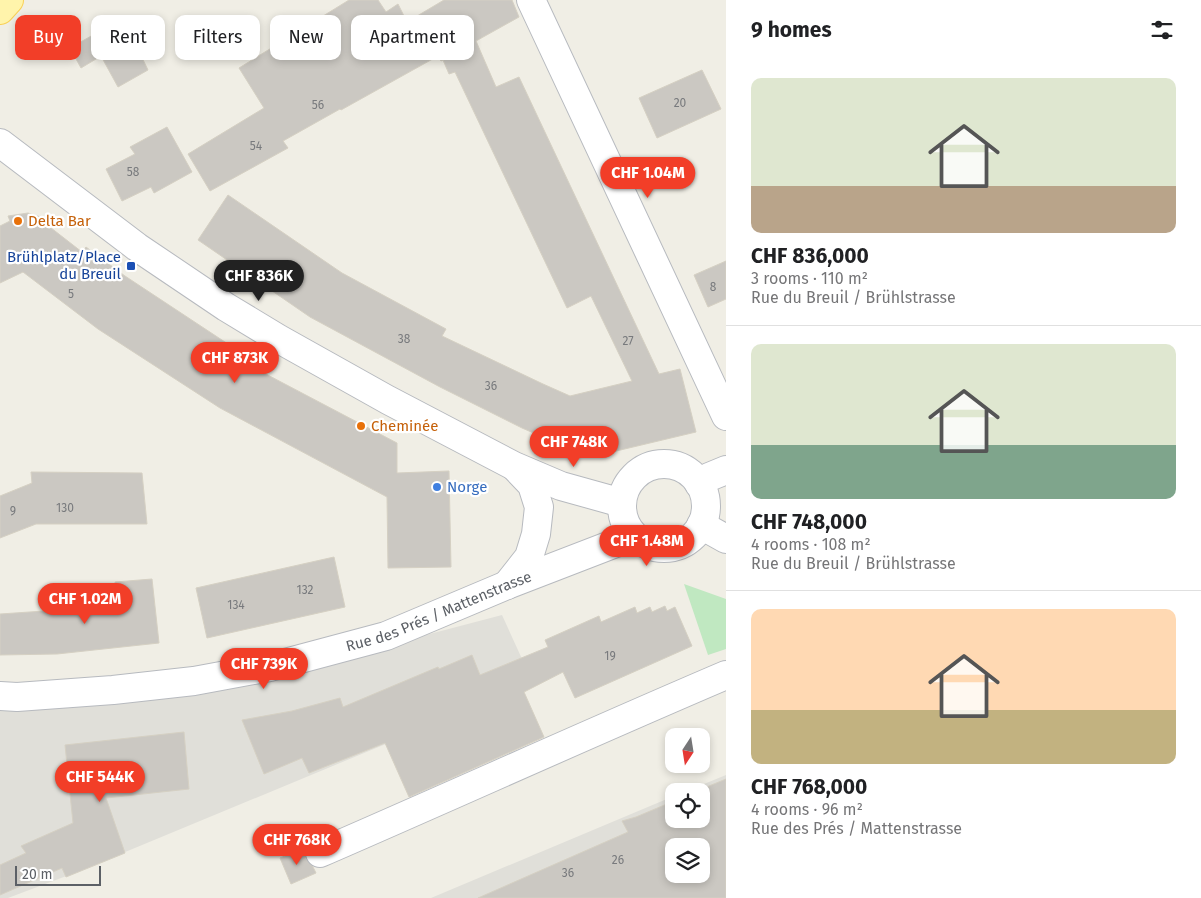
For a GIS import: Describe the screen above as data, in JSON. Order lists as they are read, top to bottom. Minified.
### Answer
{"streets":{"street":["Rue des Prés / Mattenstrasse"]},"places":{"other":["Delta Bar","Cheminée","Norge"],"transit":["Brühlplatz/Place du Breuil"]},"house_numbers":["20","56","54","58","8","5","38","27","36","130","9","132","134","19","26","36"],"scale_bar":"20 m","north":"bottom","page":{"heading":"9 homes","chip":["Buy","Rent","Filters","New","Apartment"],"list":[{"name":"CHF 836,000","note":"3 rooms · 110 m² · Rue du Breuil / Brühlstrasse"},{"name":"CHF 748,000","note":"4 rooms · 108 m² · Rue du Breuil / Brühlstrasse"},{"name":"CHF 768,000","note":"4 rooms · 96 m² · Rue des Prés / Mattenstrasse"}],"price":["CHF 1.04M","CHF 836K","CHF 873K","CHF 748K","CHF 1.48M","CHF 1.02M","CHF 739K","CHF 544K","CHF 768K"],"scale":"20 m"}}
